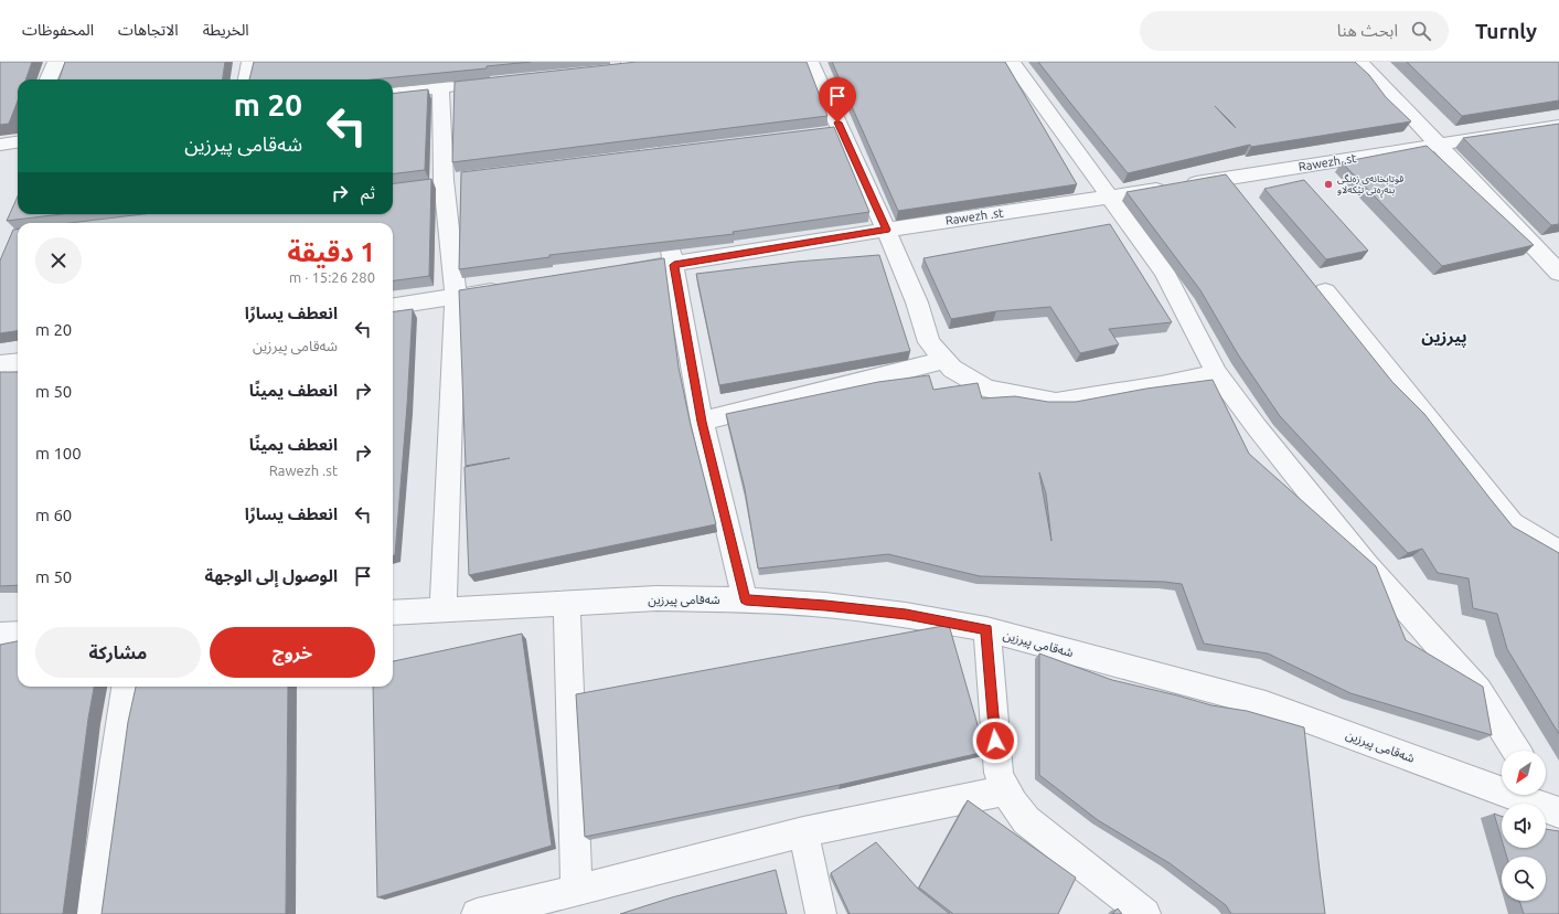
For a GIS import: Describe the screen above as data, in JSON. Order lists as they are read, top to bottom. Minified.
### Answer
{"streets":{"street":["Rawezh .st","شەقامی پیرزین"]},"districts":["پیرزین"],"places":["قوتابخانەی زەنگی بنەڕەتی تێکەلاو"],"north":"bottom left","page":{"header":"Turnly","search":"ابحث هنا","nav":["الخريطة","الاتجاهات","المحفوظات"],"turn":["20 m","شەقامی پیرزین"],"then":"ثم","heading":["1 دقيقة","280 m · 15:26"],"list":[{"name":"انعطف يسارًا","note":"شەقامی پیرزین","value":"20 m"},{"name":"انعطف يمينًا","value":"50 m"},{"name":"انعطف يمينًا","note":"Rawezh .st","value":"100 m"},{"name":"انعطف يسارًا","value":"60 m"},{"name":"الوصول إلى الوجهة","value":"50 m"}],"buttons":["خروج","مشاركة"]}}
